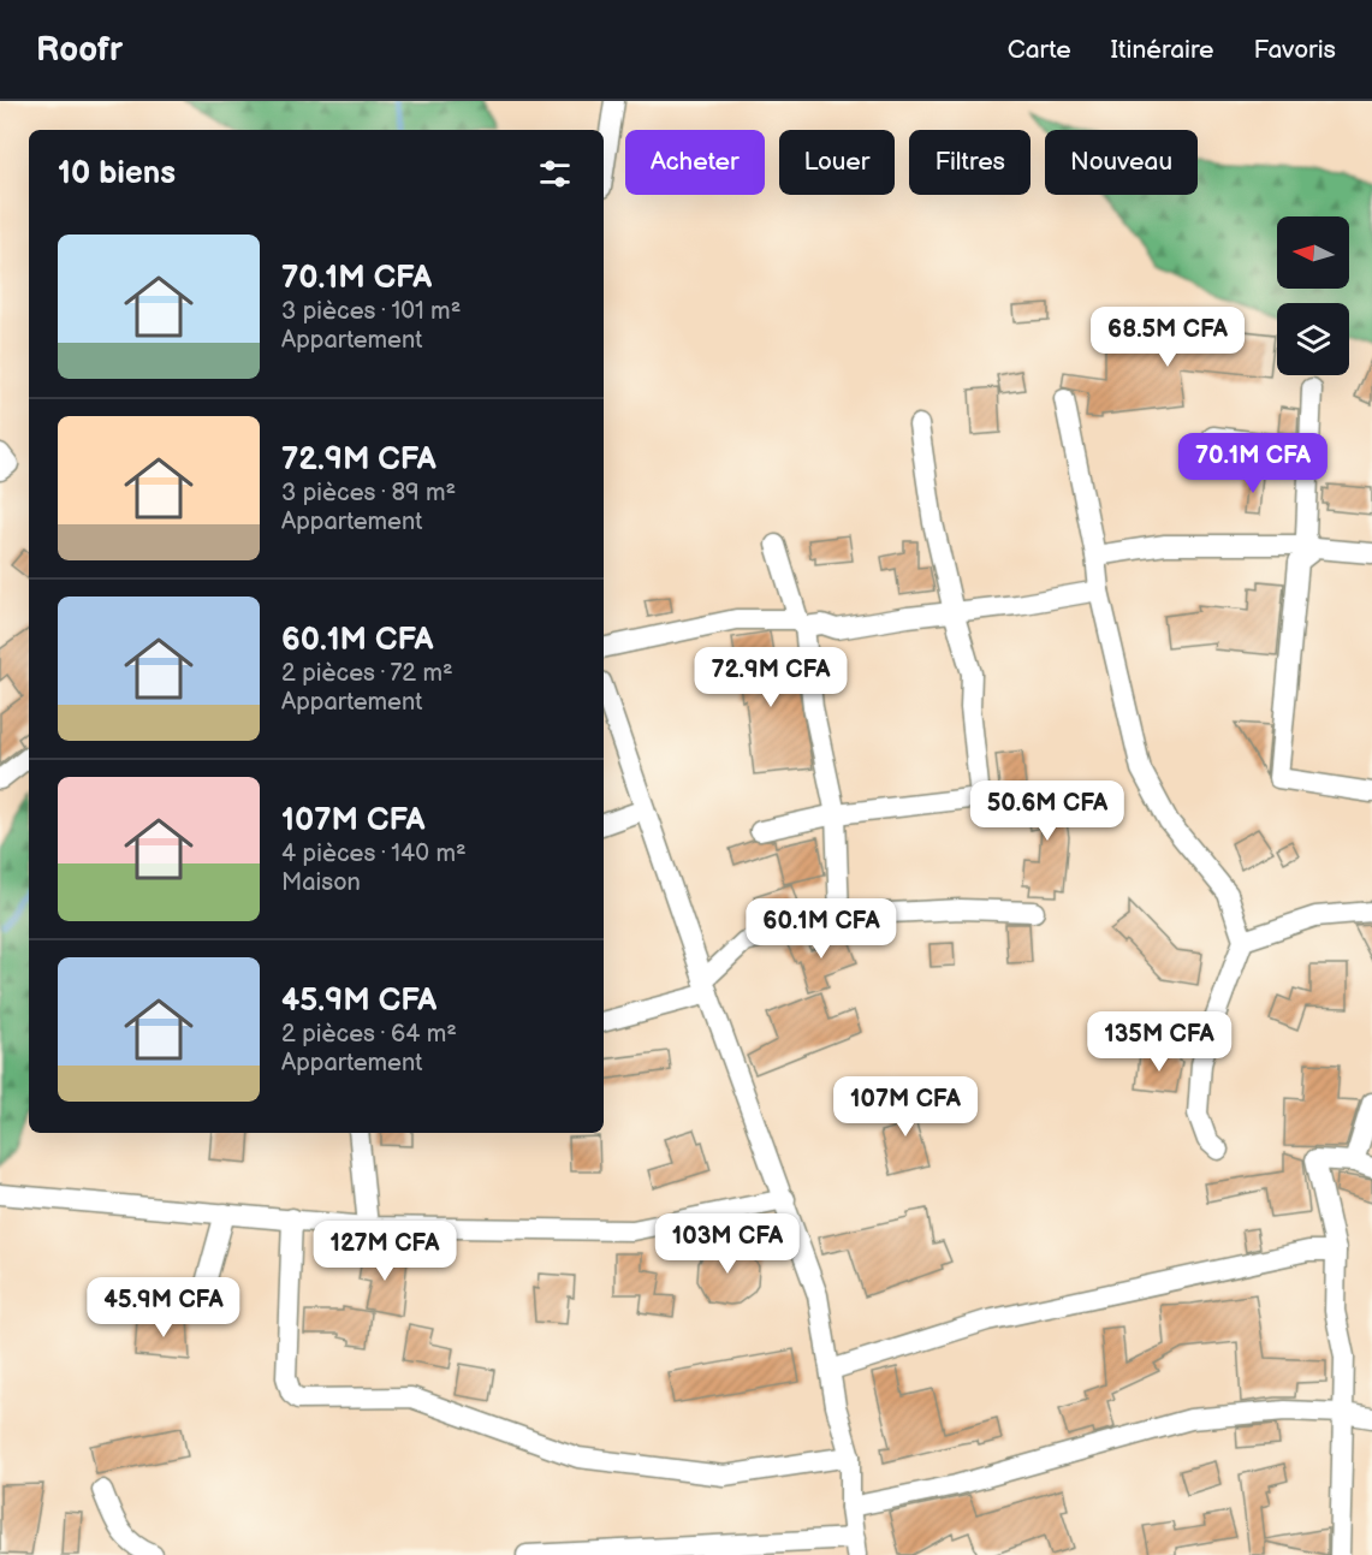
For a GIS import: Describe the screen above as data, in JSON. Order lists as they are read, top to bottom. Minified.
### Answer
{"north":"left","page":{"header":"Roofr","nav":["Carte","Itinéraire","Favoris"],"chip":["Acheter","Louer","Filtres","Nouveau"],"heading":"10 biens","list":[{"name":"70.1M CFA","note":"3 pièces · 101 m² · Appartement"},{"name":"72.9M CFA","note":"3 pièces · 89 m² · Appartement"},{"name":"60.1M CFA","note":"2 pièces · 72 m² · Appartement"},{"name":"107M CFA","note":"4 pièces · 140 m² · Maison"},{"name":"45.9M CFA","note":"2 pièces · 64 m² · Appartement"}],"price":["68.5M CFA","70.1M CFA","72.9M CFA","50.6M CFA","60.1M CFA","135M CFA","107M CFA","103M CFA","127M CFA","45.9M CFA"]}}
